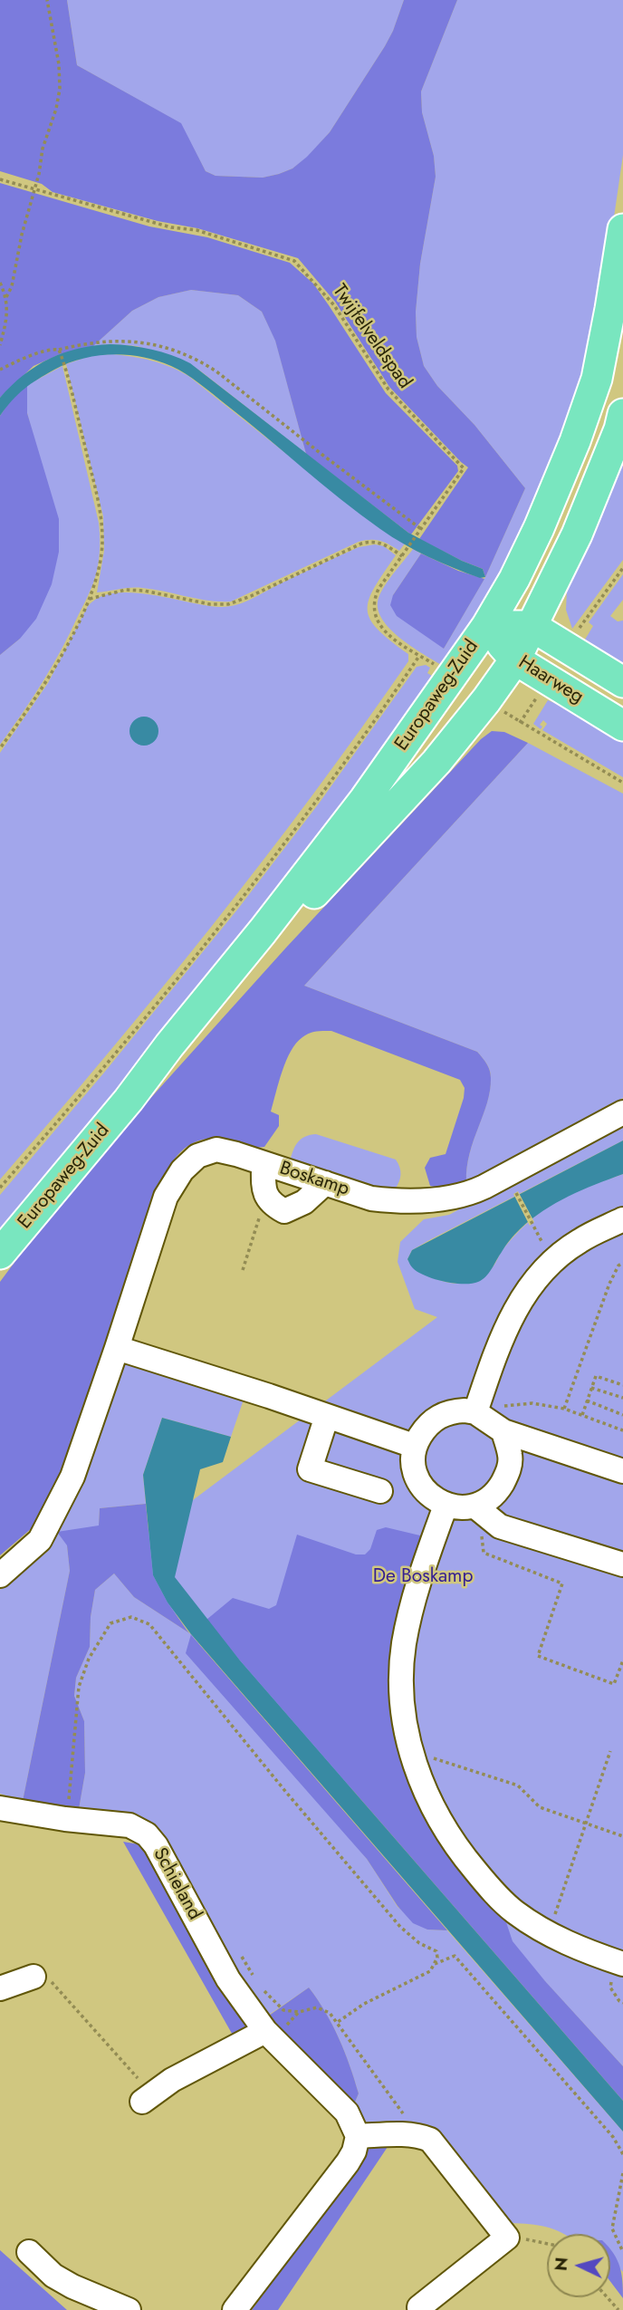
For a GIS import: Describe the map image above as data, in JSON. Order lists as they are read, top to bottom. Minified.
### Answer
{"streets":{"main road":["Haarweg","Europaweg-Zuid"],"street":["Boskamp","Schieland"],"path":["Twijfelveldspad"]},"crossings":[["Haarweg","Europaweg-Zuid"]],"parks":["De Boskamp"],"north":"left"}
